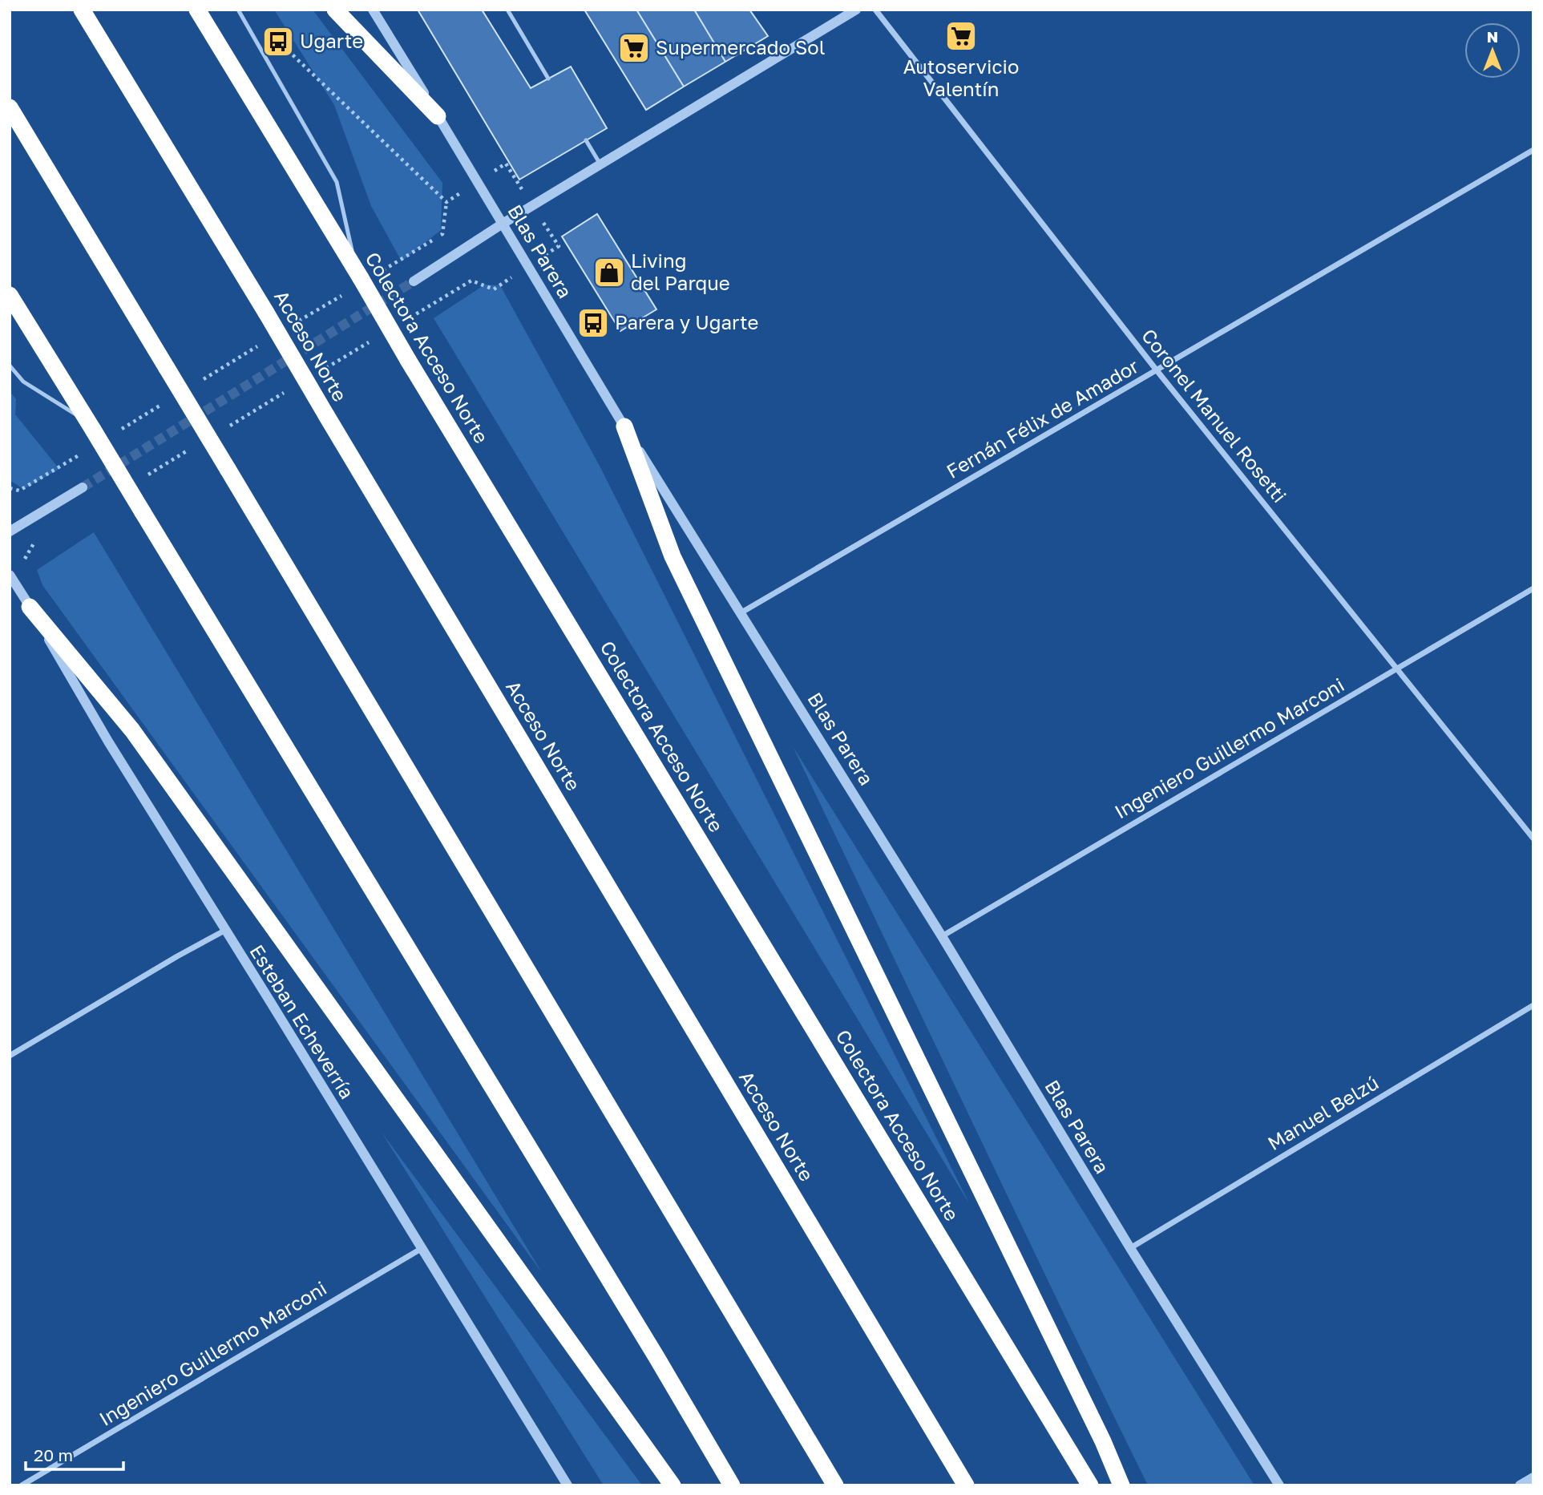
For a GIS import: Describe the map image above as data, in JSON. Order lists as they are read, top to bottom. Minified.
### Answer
{"streets":{"highway":["Acceso Norte","Colectora Acceso Norte"],"street":["Blas Parera","Coronel Manuel Rosetti","Fernán Félix de Amador","Ingeniero Guillermo Marconi","Esteban Echeverría","Manuel Belzú"]},"crossings":[["Blas Parera","Fernán Félix de Amador"],["Blas Parera","Ingeniero Guillermo Marconi"],["Blas Parera","Manuel Belzú"],["Coronel Manuel Rosetti","Fernán Félix de Amador"],["Coronel Manuel Rosetti","Ingeniero Guillermo Marconi"],["Ingeniero Guillermo Marconi","Esteban Echeverría"]],"places":{"supermarket":["Autoservicio Valentín","Supermercado Sol"],"bus stop":["Ugarte","Parera y Ugarte"],"shop":["Living del Parque"]},"scale_bar":"20 m","north":"top"}
